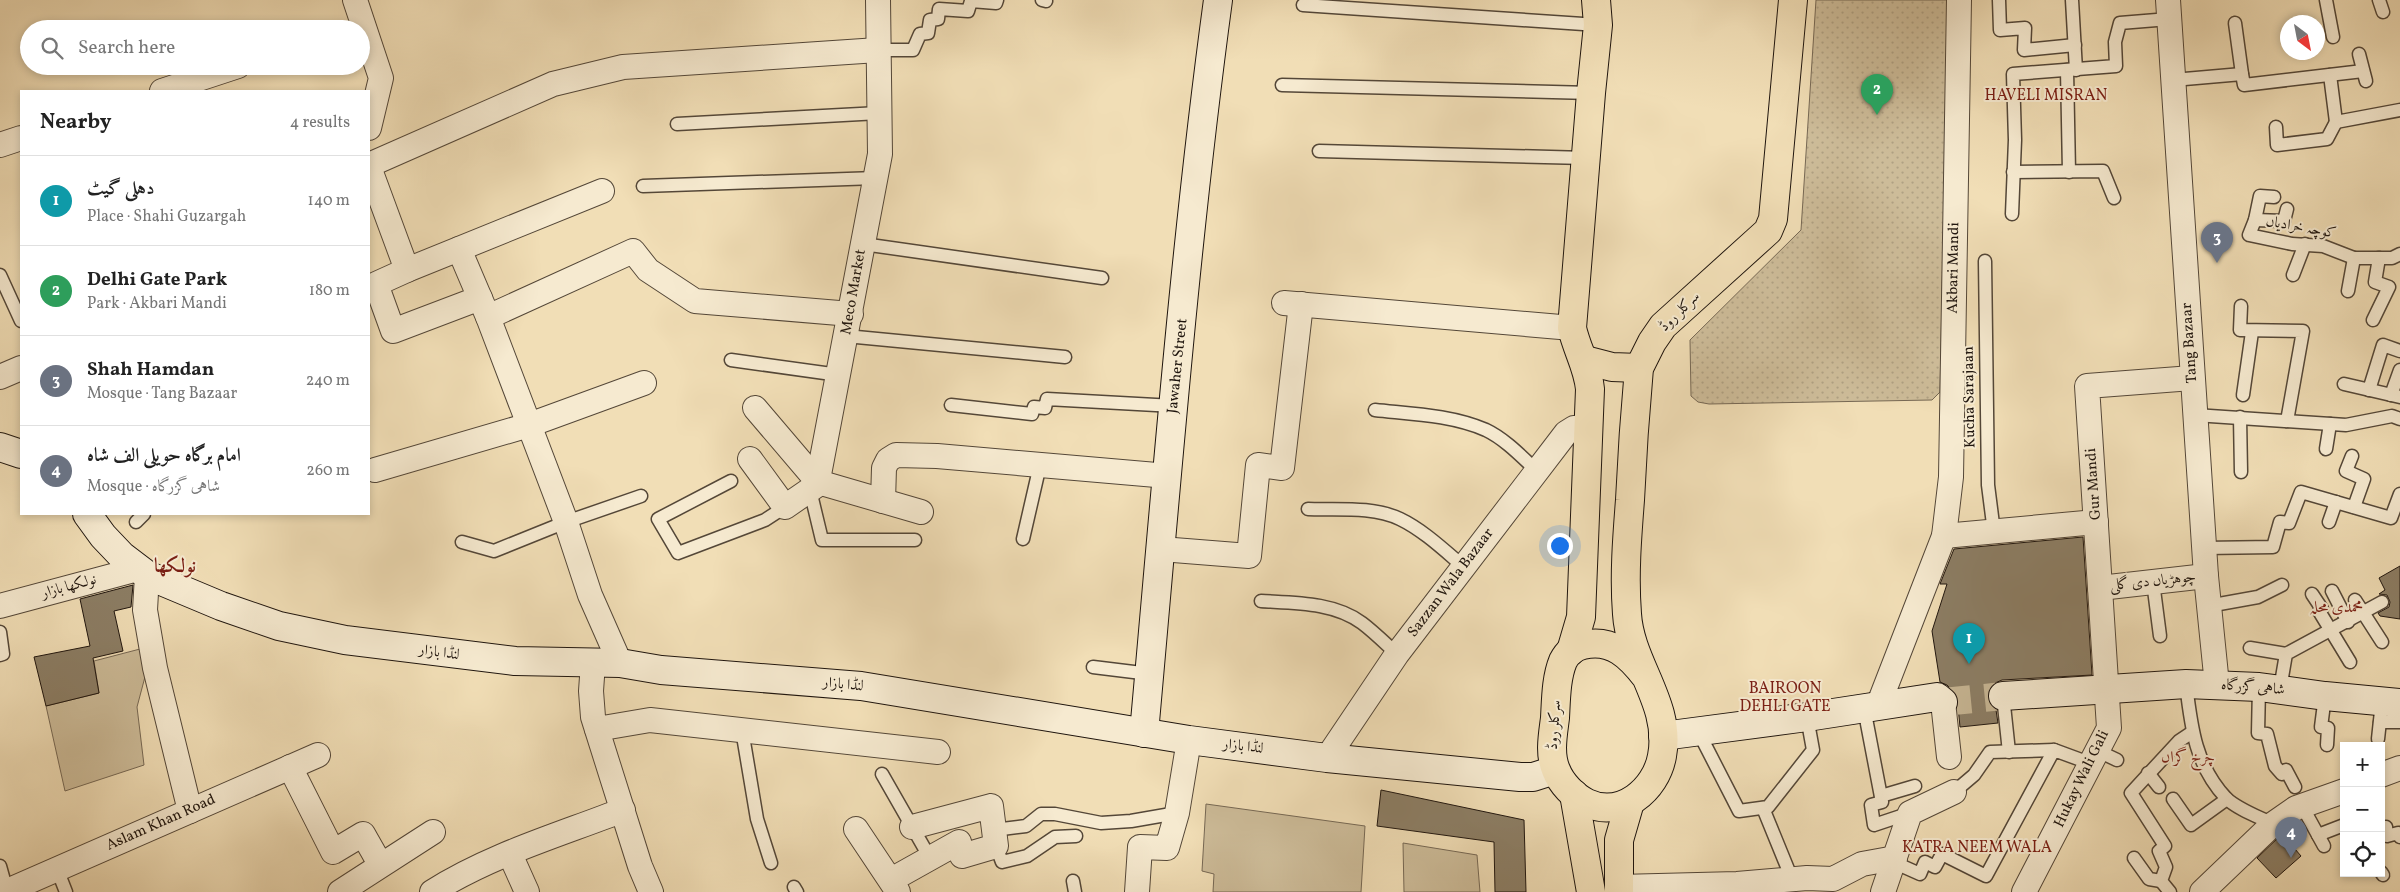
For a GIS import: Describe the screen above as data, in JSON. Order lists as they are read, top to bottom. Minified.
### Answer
{"streets":{"main road":["سرکلر روڈ"],"street":["Akbari Mandi","Meco Market","Tang Bazaar","Jawaher Street","Gur Mandi","چوہڑیاں دی گلی","Sazzan Wala Bazaar","نولکھا بازار","لنڈا بازار","شاہی گزرگاہ","Hukay Wali Gali","Aslam Khan Road"],"lane":["کوچہ خرادیاں","Kucha Sarajaan"]},"crossings":[["سرکلر روڈ","Sazzan Wala Bazaar"],["سرکلر روڈ","لنڈا بازار"],["Tang Bazaar","Gur Mandi"],["Tang Bazaar","چوہڑیاں دی گلی"],["Tang Bazaar","شاہی گزرگاہ"],["Jawaher Street","لنڈا بازار"],["Gur Mandi","چوہڑیاں دی گلی"],["Gur Mandi","شاہی گزرگاہ"],["Gur Mandi","Hukay Wali Gali"],["Sazzan Wala Bazaar","لنڈا بازار"],["نولکھا بازار","لنڈا بازار"],["شاہی گزرگاہ","Hukay Wali Gali"]],"districts":["HAVELI MISRAN","نولکھا","محمدی محلہ","BAIROON DEHLI GATE","چرخ گراں","KATRA NEEM WALA"],"north":"bottom right","page":{"search":"Search here","pins":["2","3","1","4"],"heading":["Nearby","4 results"],"list":[{"mark":"1","name":"دہلی گیٹ","note":"Place · Shahi Guzargah","value":"140 m"},{"mark":"2","name":"Delhi Gate Park","note":"Park · Akbari Mandi","value":"180 m"},{"mark":"3","name":"Shah Hamdan","note":"Mosque · Tang Bazaar","value":"240 m"},{"mark":"4","name":"امام برگاہ حویلی الف شاہ","note":"Mosque · شاہی گزرگاہ","value":"260 m"}],"map_buttons":["+","−"]}}
